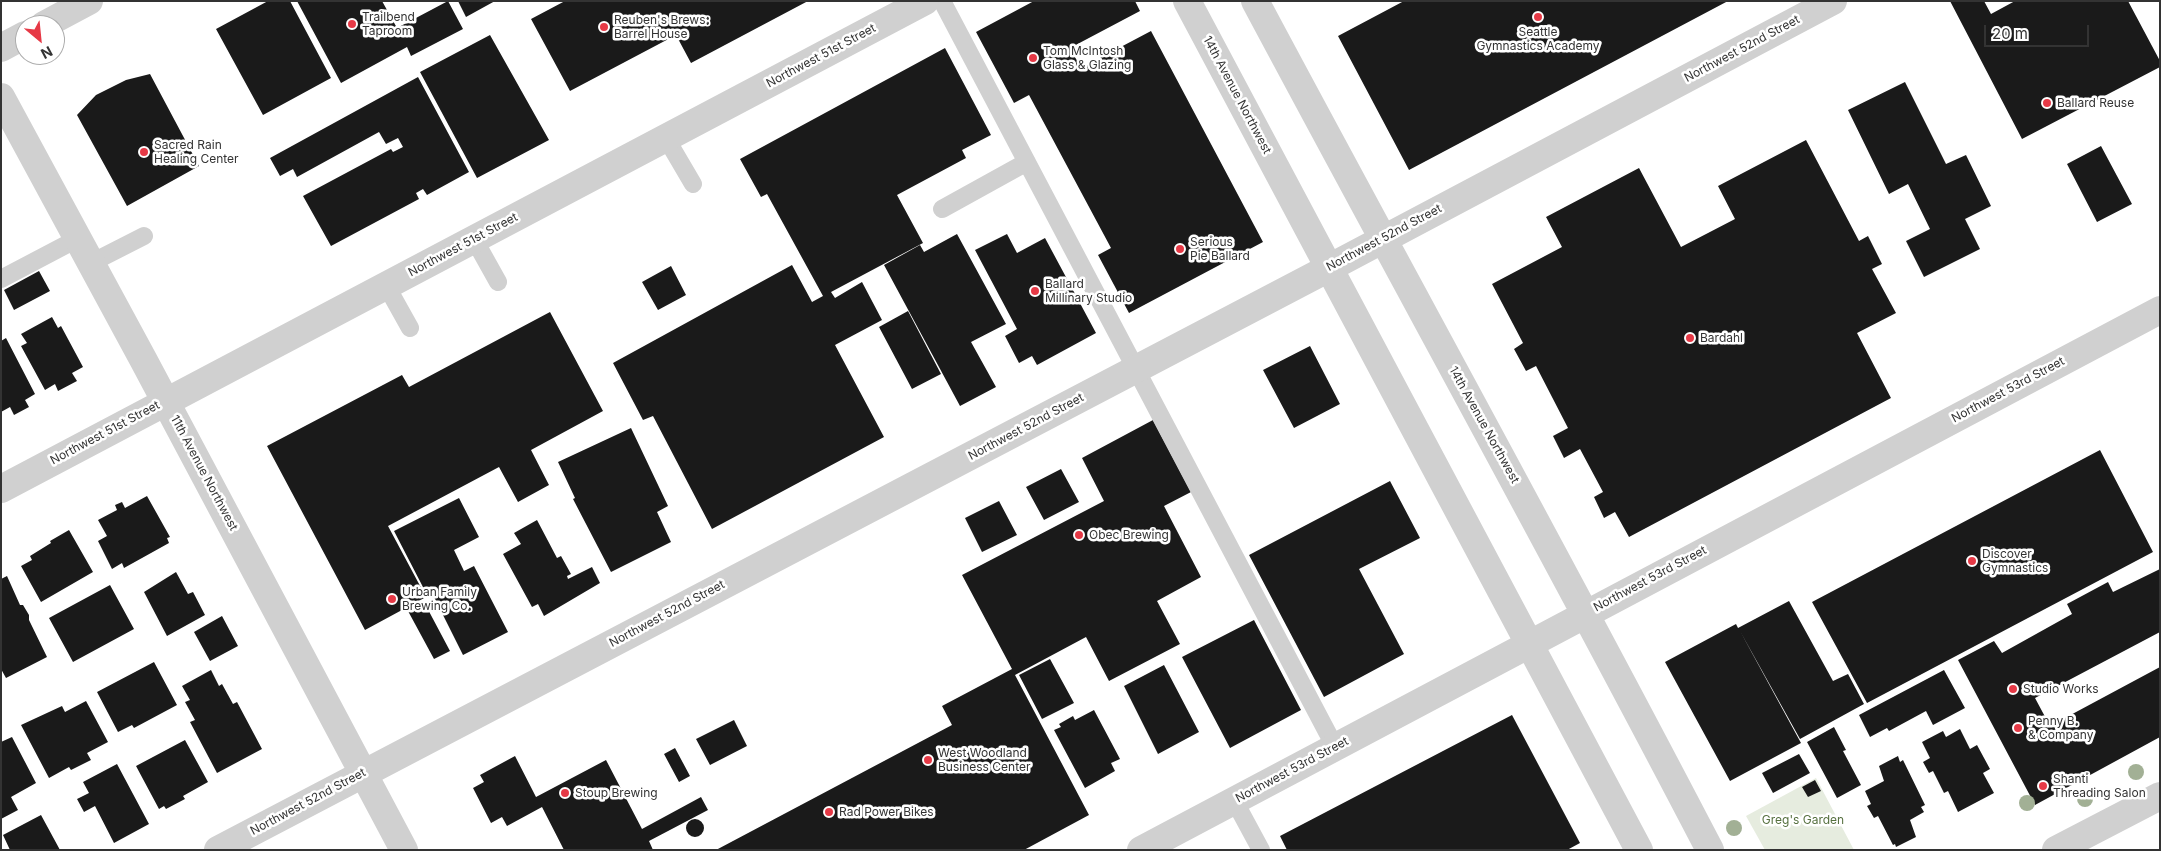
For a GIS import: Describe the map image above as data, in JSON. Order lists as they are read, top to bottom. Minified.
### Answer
{"streets":{"street":["Northwest 52nd Street","Northwest 51st Street","14th Avenue Northwest","Northwest 53rd Street","11th Avenue Northwest"]},"crossings":[["Northwest 52nd Street","14th Avenue Northwest"],["Northwest 52nd Street","11th Avenue Northwest"],["Northwest 51st Street","11th Avenue Northwest"],["14th Avenue Northwest","Northwest 53rd Street"]],"parks":["Greg's Garden"],"places":["Seattle Gymnastics Academy","Trailbend Taproom","Reuben's Brews: Barrel House","Tom McIntosh Glass & Glazing","Ballard Reuse","Sacred Rain Healing Center","Serious Pie Ballard","Ballard Millinary Studio","Bardahl","Obec Brewing","Discover Gymnastics","Urban Family Brewing Co.","Studio Works","Penny B. & Company","West Woodland Business Center","Shanti Threading Salon","Stoup Brewing","Rad Power Bikes"],"scale_bar":"20 m","north":"bottom right"}
